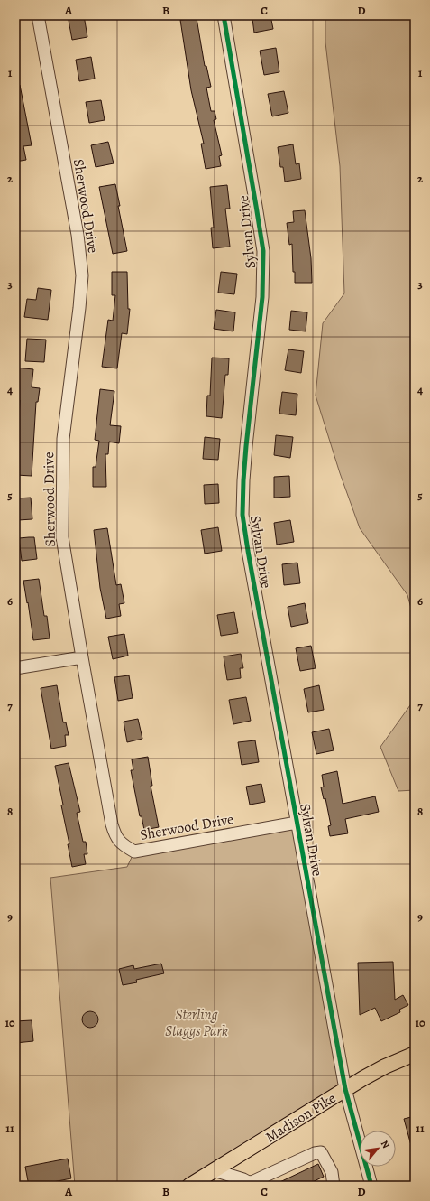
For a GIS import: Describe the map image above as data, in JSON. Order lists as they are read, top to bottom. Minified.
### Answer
{"streets":{"main road":["Madison Pike"],"street":["Sherwood Drive","Sylvan Drive"]},"crossings":[["Sherwood Drive","Sylvan Drive"],["Sylvan Drive","Madison Pike"]],"parks":["Sterling Staggs Park"],"north":"top right","grid":{"columns":["A","B","C","D"],"rows":["1","2","3","4","5","6","7","8","9","10","11"]}}
